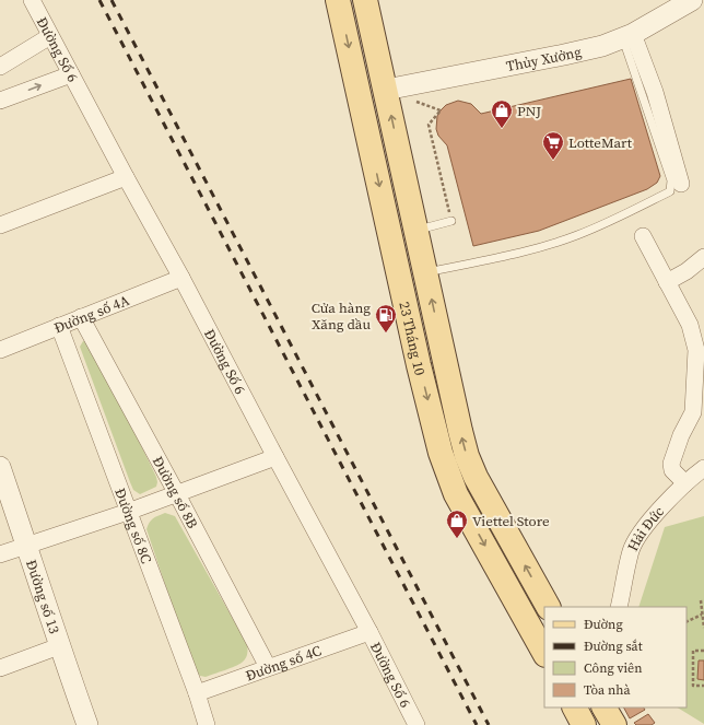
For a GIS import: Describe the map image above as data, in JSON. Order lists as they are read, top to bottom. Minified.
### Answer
{"streets":{"main road":["23 Tháng 10"],"street":["Đường Số 6","Thủy Xưởng","Đường số 4A","Đường số 8B","Đường số 8C","Hải Đức","Đường số 13","Đường số 4C"]},"crossings":[["Đường Số 6","Đường số 4A"],["Đường Số 6","Đường số 4C"],["Thủy Xưởng","23 Tháng 10"],["Đường số 4A","Đường số 8B"],["Đường số 4A","Đường số 8C"],["Đường số 8B","Đường số 4C"],["Đường số 8C","Đường số 4C"]],"places":{"shop":["PNJ","Viettel Store"],"supermarket":["LotteMart"],"fuel station":["Cửa hàng Xăng dầu"]},"legend":["Đường","Đường sắt","Công viên","Tòa nhà"]}
